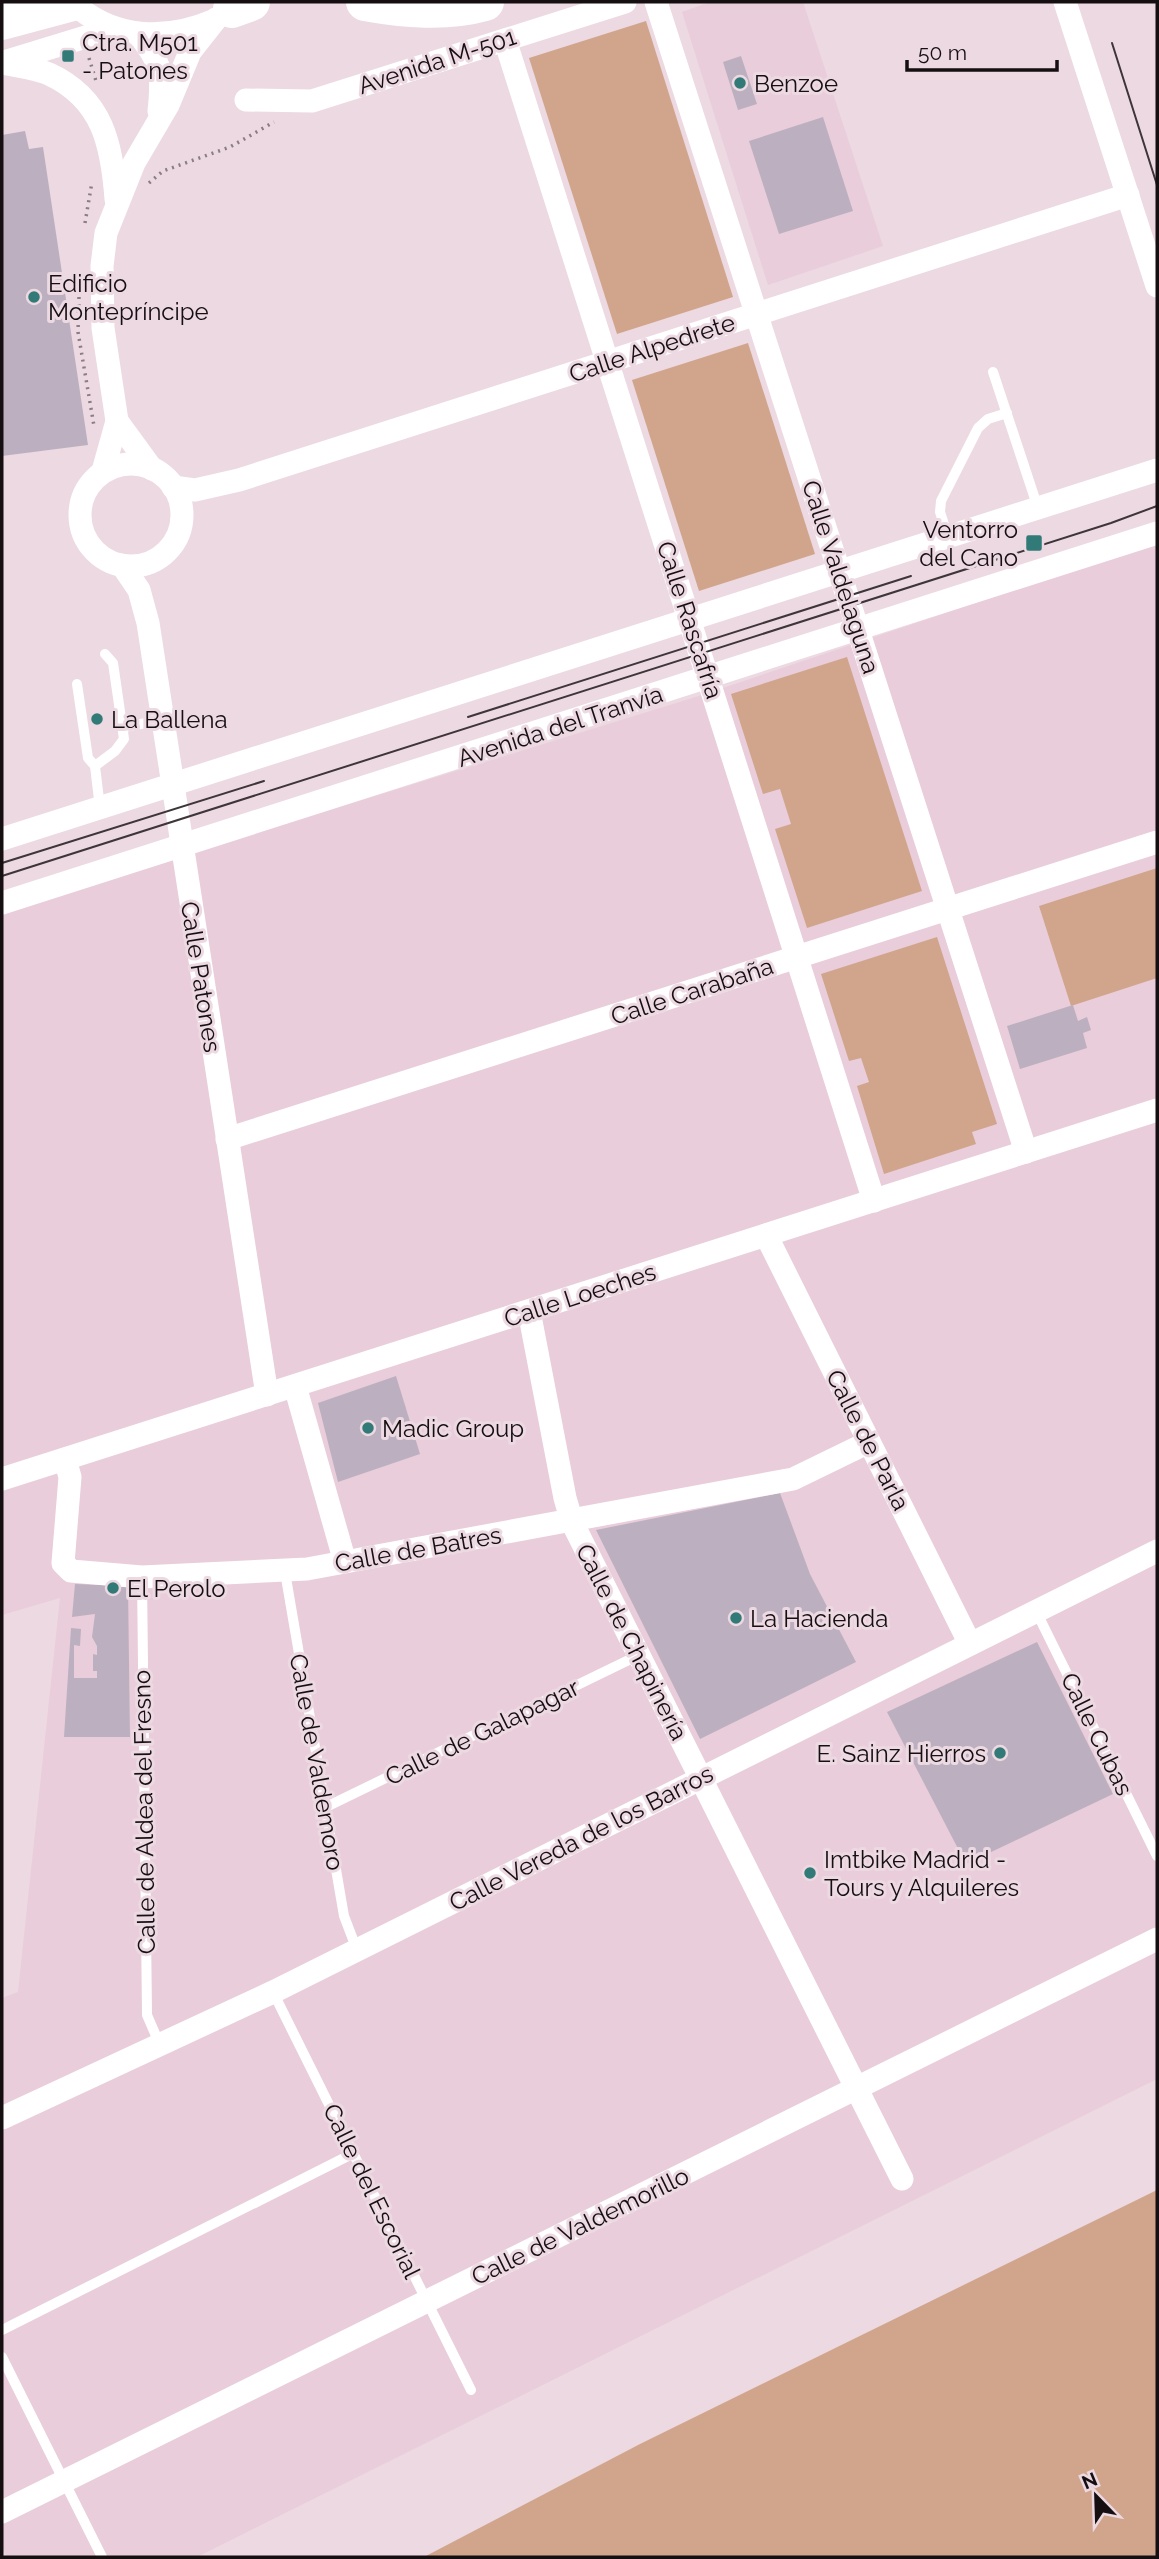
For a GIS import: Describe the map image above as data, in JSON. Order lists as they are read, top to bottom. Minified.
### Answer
{"streets":{"street":["Avenida M-501","Calle Alpedrete","Calle Valdelaguna","Calle Rascafría","Avenida del Tranvía","Calle Patones","Calle Carabaña","Calle Loeches","Calle de Parla","Calle de Batres","Calle de Chapinería","Calle Vereda de los Barros","Calle de Valdemorillo"],"lane":["Calle de Galapagar","Calle Cubas","Calle de Valdemoro","Calle de Aldea del Fresno","Calle del Escorial"]},"crossings":[["Avenida M-501","Calle Rascafría"],["Calle Alpedrete","Calle Valdelaguna"],["Calle Alpedrete","Calle Rascafría"],["Calle Alpedrete","Calle Patones"],["Calle Valdelaguna","Avenida del Tranvía"],["Calle Valdelaguna","Calle Carabaña"],["Calle Valdelaguna","Calle Loeches"],["Calle Rascafría","Avenida del Tranvía"],["Calle Rascafría","Calle Carabaña"],["Calle Rascafría","Calle Loeches"],["Avenida del Tranvía","Calle Patones"],["Calle Patones","Calle Carabaña"],["Calle Patones","Calle Loeches"],["Calle Loeches","Calle de Parla"],["Calle Loeches","Calle de Batres"],["Calle Loeches","Calle de Chapinería"],["Calle de Parla","Calle de Batres"],["Calle de Parla","Calle Vereda de los Barros"],["Calle de Batres","Calle de Chapinería"],["Calle de Batres","Calle de Valdemoro"],["Calle de Batres","Calle de Aldea del Fresno"],["Calle de Chapinería","Calle de Galapagar"],["Calle de Chapinería","Calle Vereda de los Barros"],["Calle de Chapinería","Calle de Valdemorillo"],["Calle de Galapagar","Calle de Valdemoro"],["Calle Cubas","Calle Vereda de los Barros"],["Calle de Valdemoro","Calle Vereda de los Barros"],["Calle de Aldea del Fresno","Calle Vereda de los Barros"],["Calle Vereda de los Barros","Calle del Escorial"],["Calle del Escorial","Calle de Valdemorillo"]],"places":{"transit":["Ctra. M501 - Patones","Ventorro del Cano"],"other":["Benzoe","Edificio Montepríncipe","La Ballena","Madic Group","El Perolo","La Hacienda","E. Sainz Hierros","Imtbike Madrid - Tours y Alquileres"]},"scale_bar":"50 m","north":"top left"}
